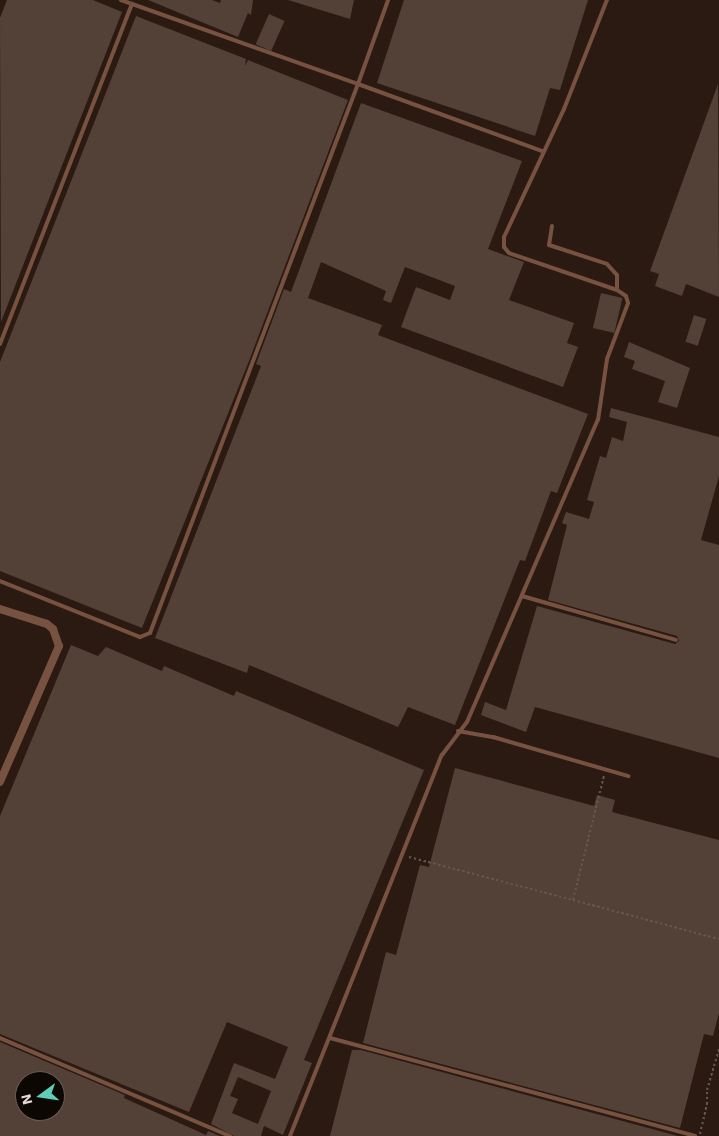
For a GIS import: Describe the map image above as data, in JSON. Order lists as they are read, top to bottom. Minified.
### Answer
{"north":"left"}
